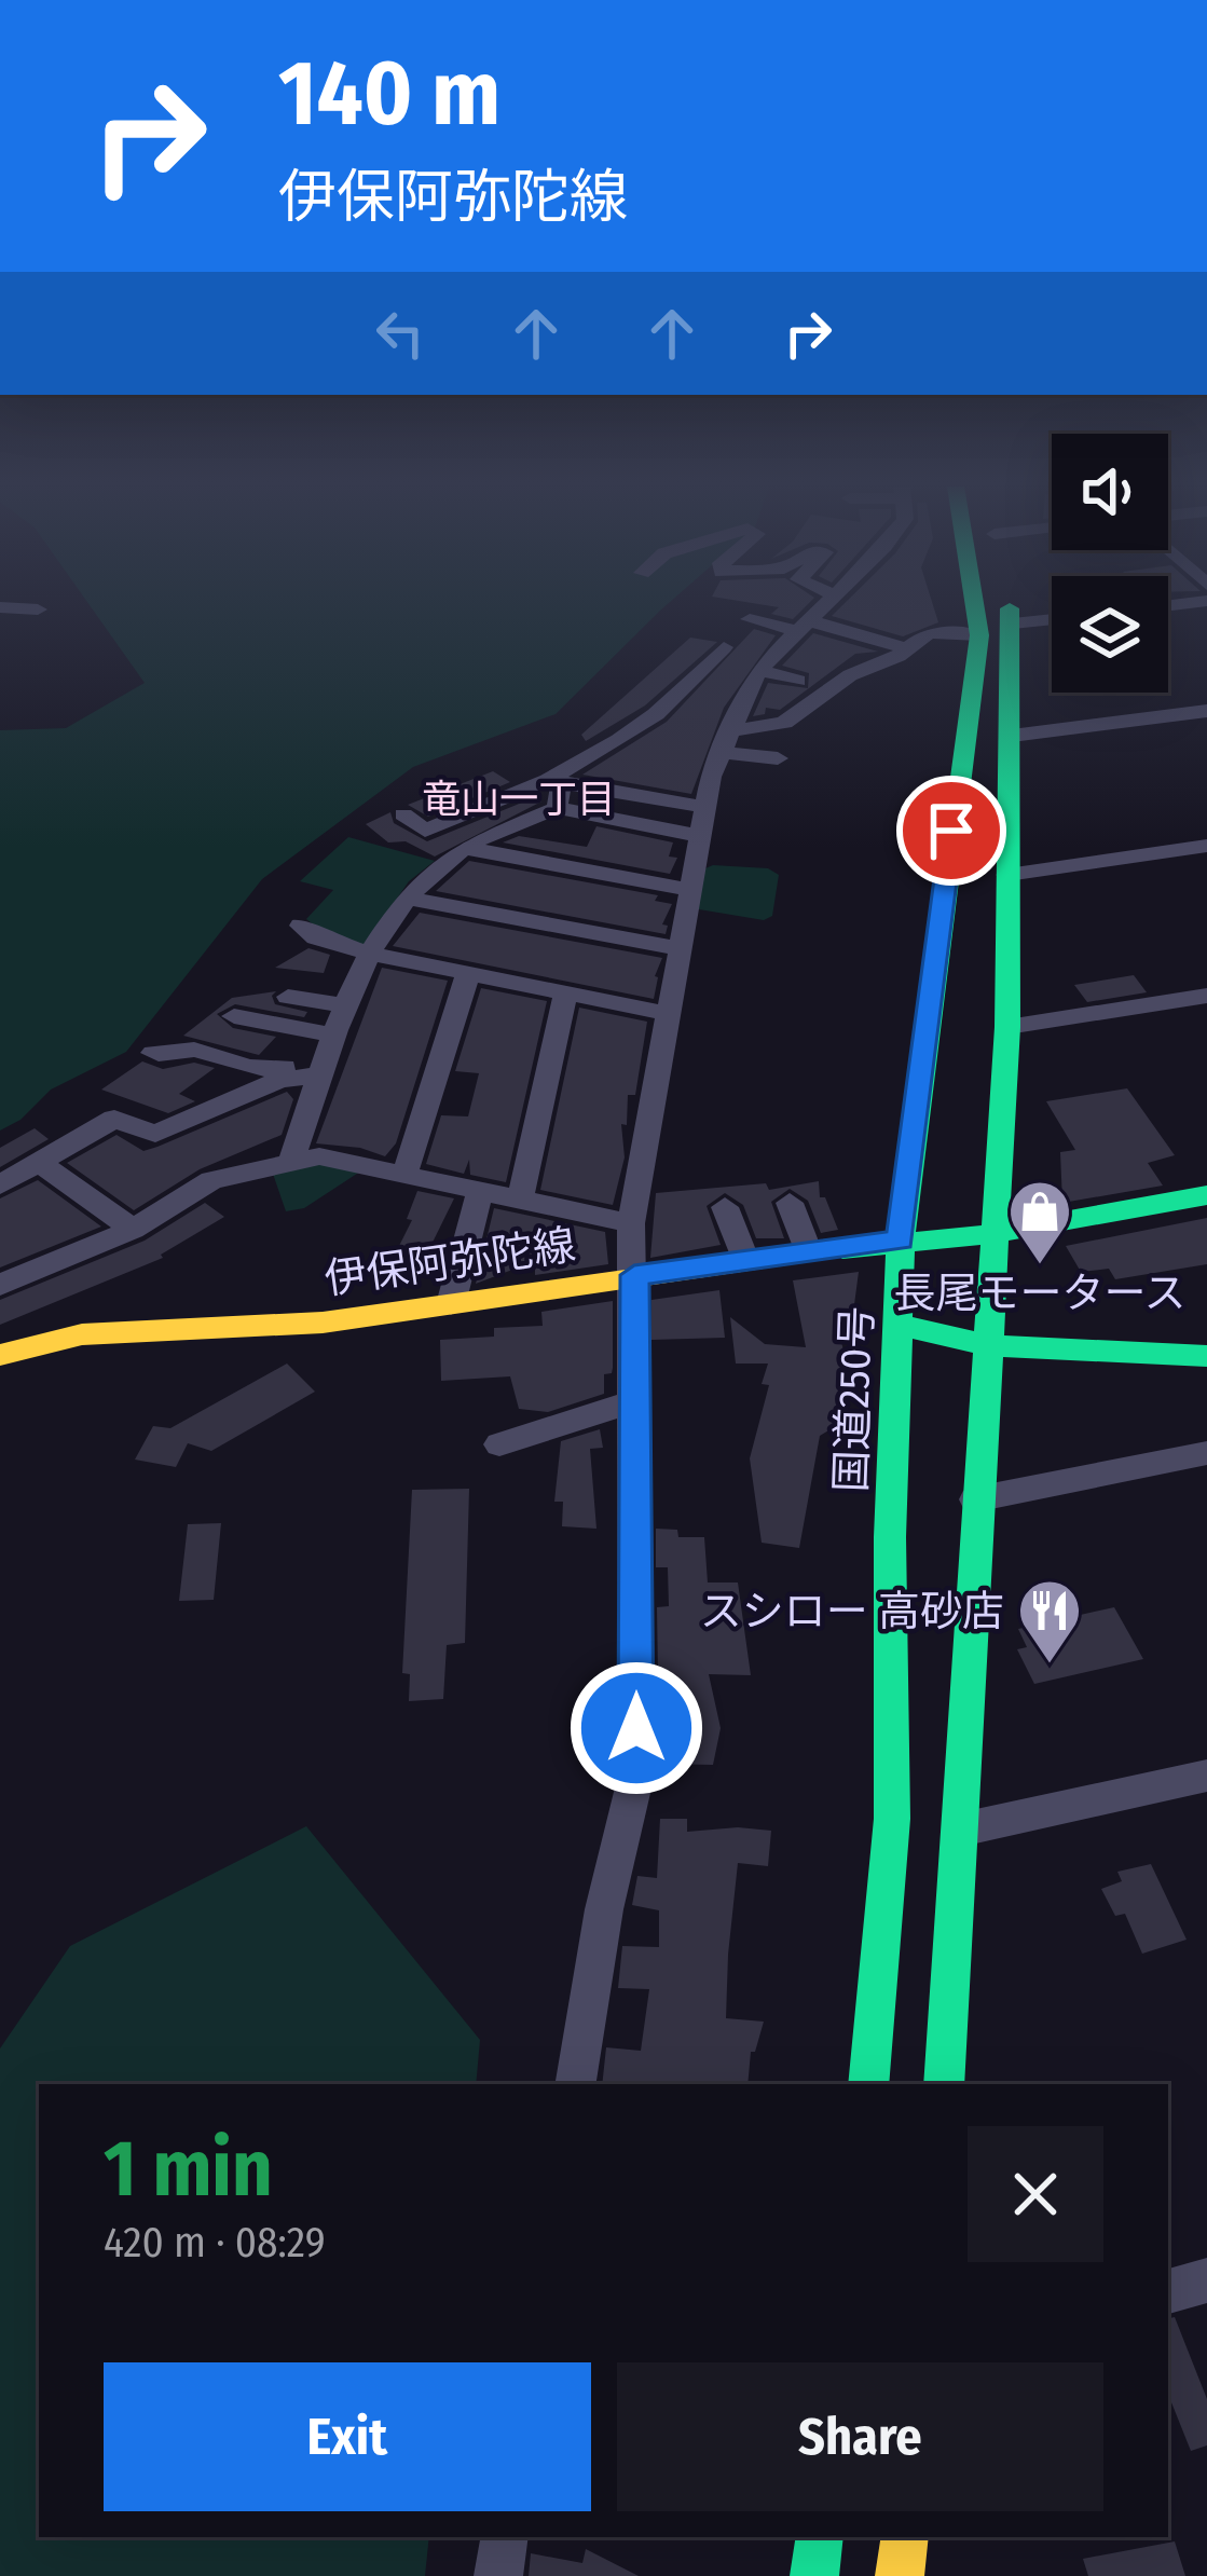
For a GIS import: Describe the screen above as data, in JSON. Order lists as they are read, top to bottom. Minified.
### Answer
{"streets":{"main road":["伊保阿弥陀線","国道250号"]},"crossings":[["伊保阿弥陀線","国道250号"]],"districts":["竜山一丁目"],"places":{"shop":["長尾モータース"],"restaurant":["スシロー 高砂店"]},"page":{"turn":["140 m","伊保阿弥陀線"],"heading":["1 min","420 m · 08:29"],"buttons":["Exit","Share"]}}
